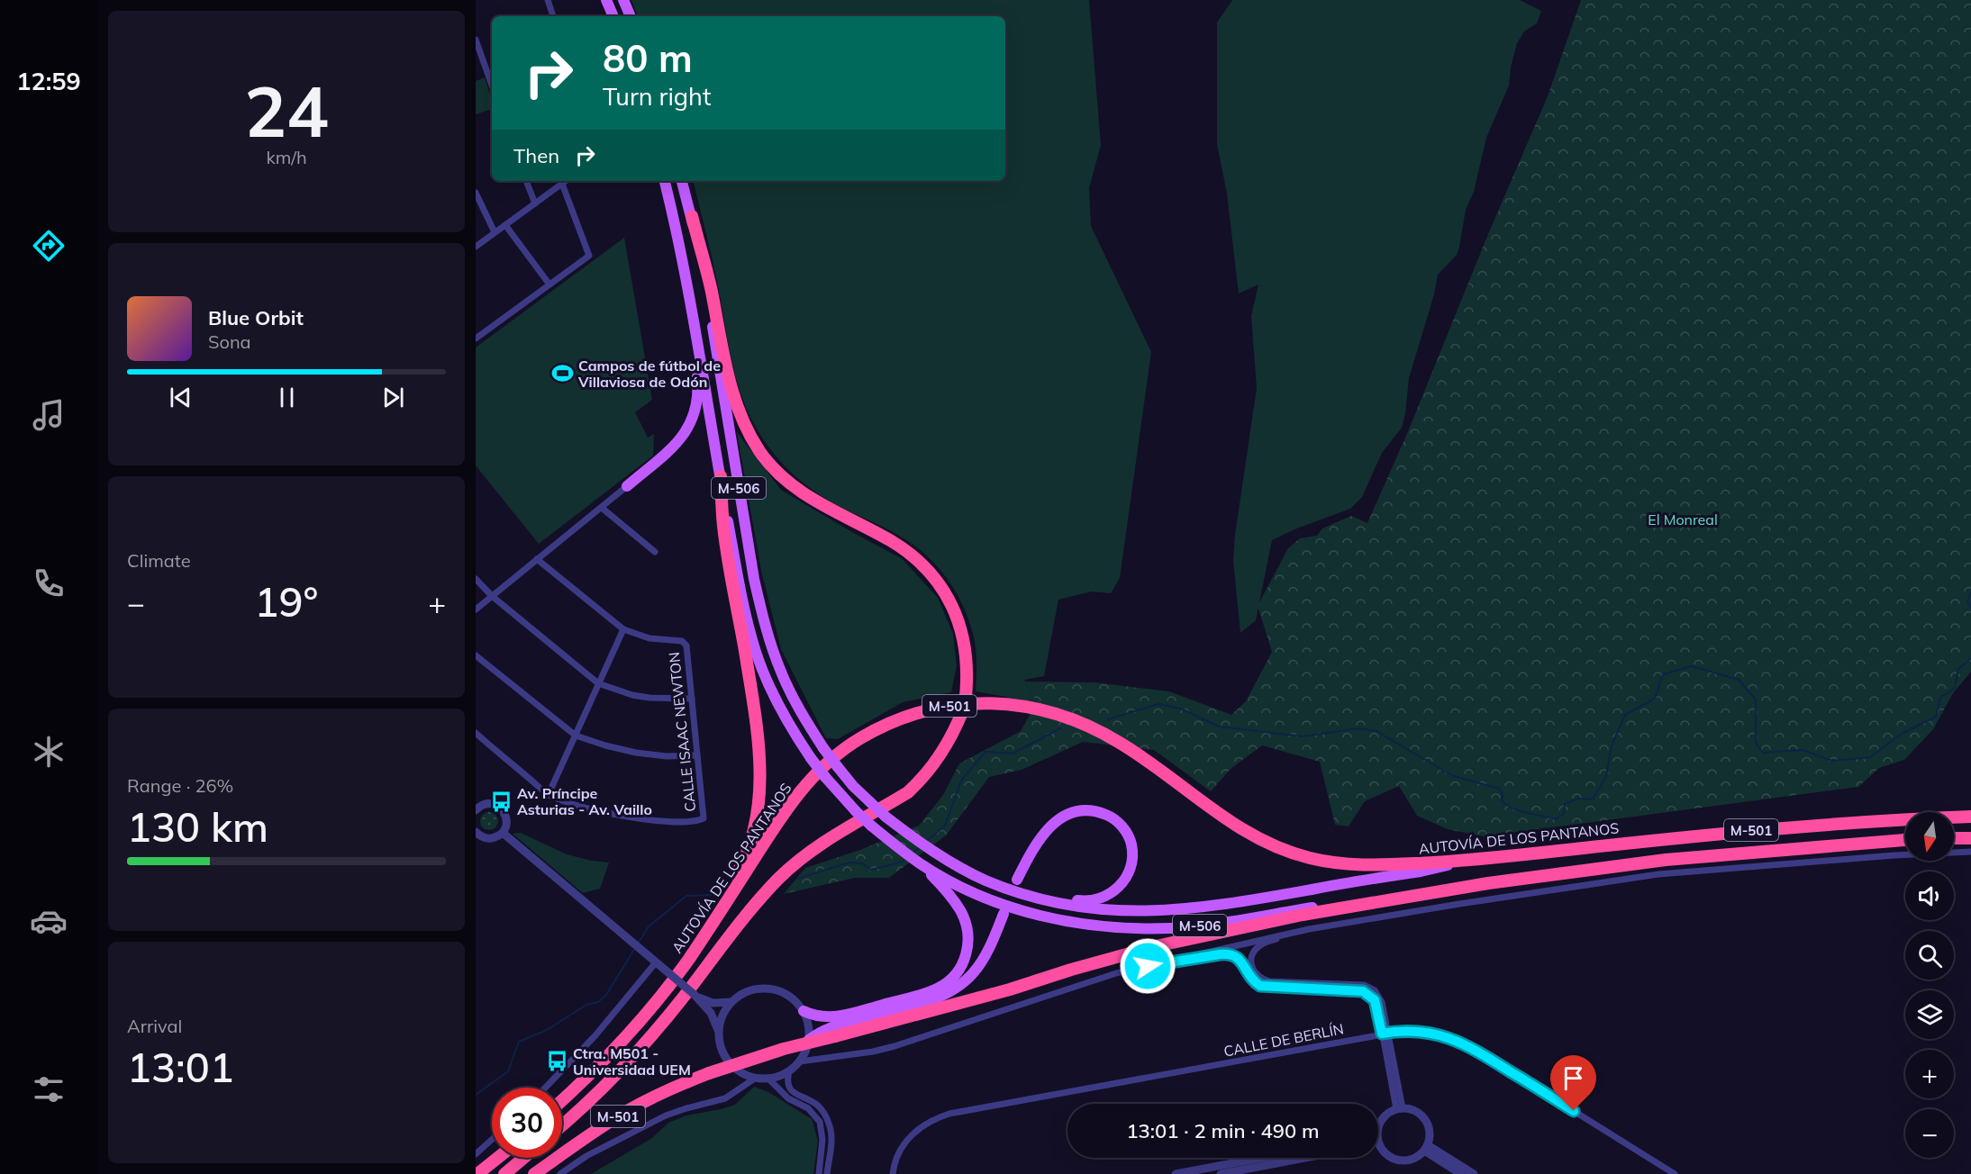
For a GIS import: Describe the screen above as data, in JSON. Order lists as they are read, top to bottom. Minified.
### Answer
{"streets":{"highway":["M-501","AUTOVÍA DE LOS PANTANOS"],"main road":["M-506"],"street":["CALLE ISAAC NEWTON","CALLE DE BERLÍN"]},"crossings":[["M-506","M-501"],["M-506","AUTOVÍA DE LOS PANTANOS"]],"parks":["El Monreal"],"places":{"sports":["Campos de fútbol de Villaviosa de Odón"],"bus stop":["Av. Príncipe Asturias - Av. Vaillo","Ctra. M501 - Universidad UEM"]},"north":"bottom","page":{"tabs":"12:59","tile":[["24","km/h"],"Climate",["Range · 26%","130 km"],["Arrival","13:01"]],"turn":["80 m","Turn right"],"then":"Then","song":["Blue Orbit","Sona"],"heat":["−","19°","+"],"map_buttons":["+","−"],"limit":"30","trip":"13:01 · 2 min · 490 m"}}
